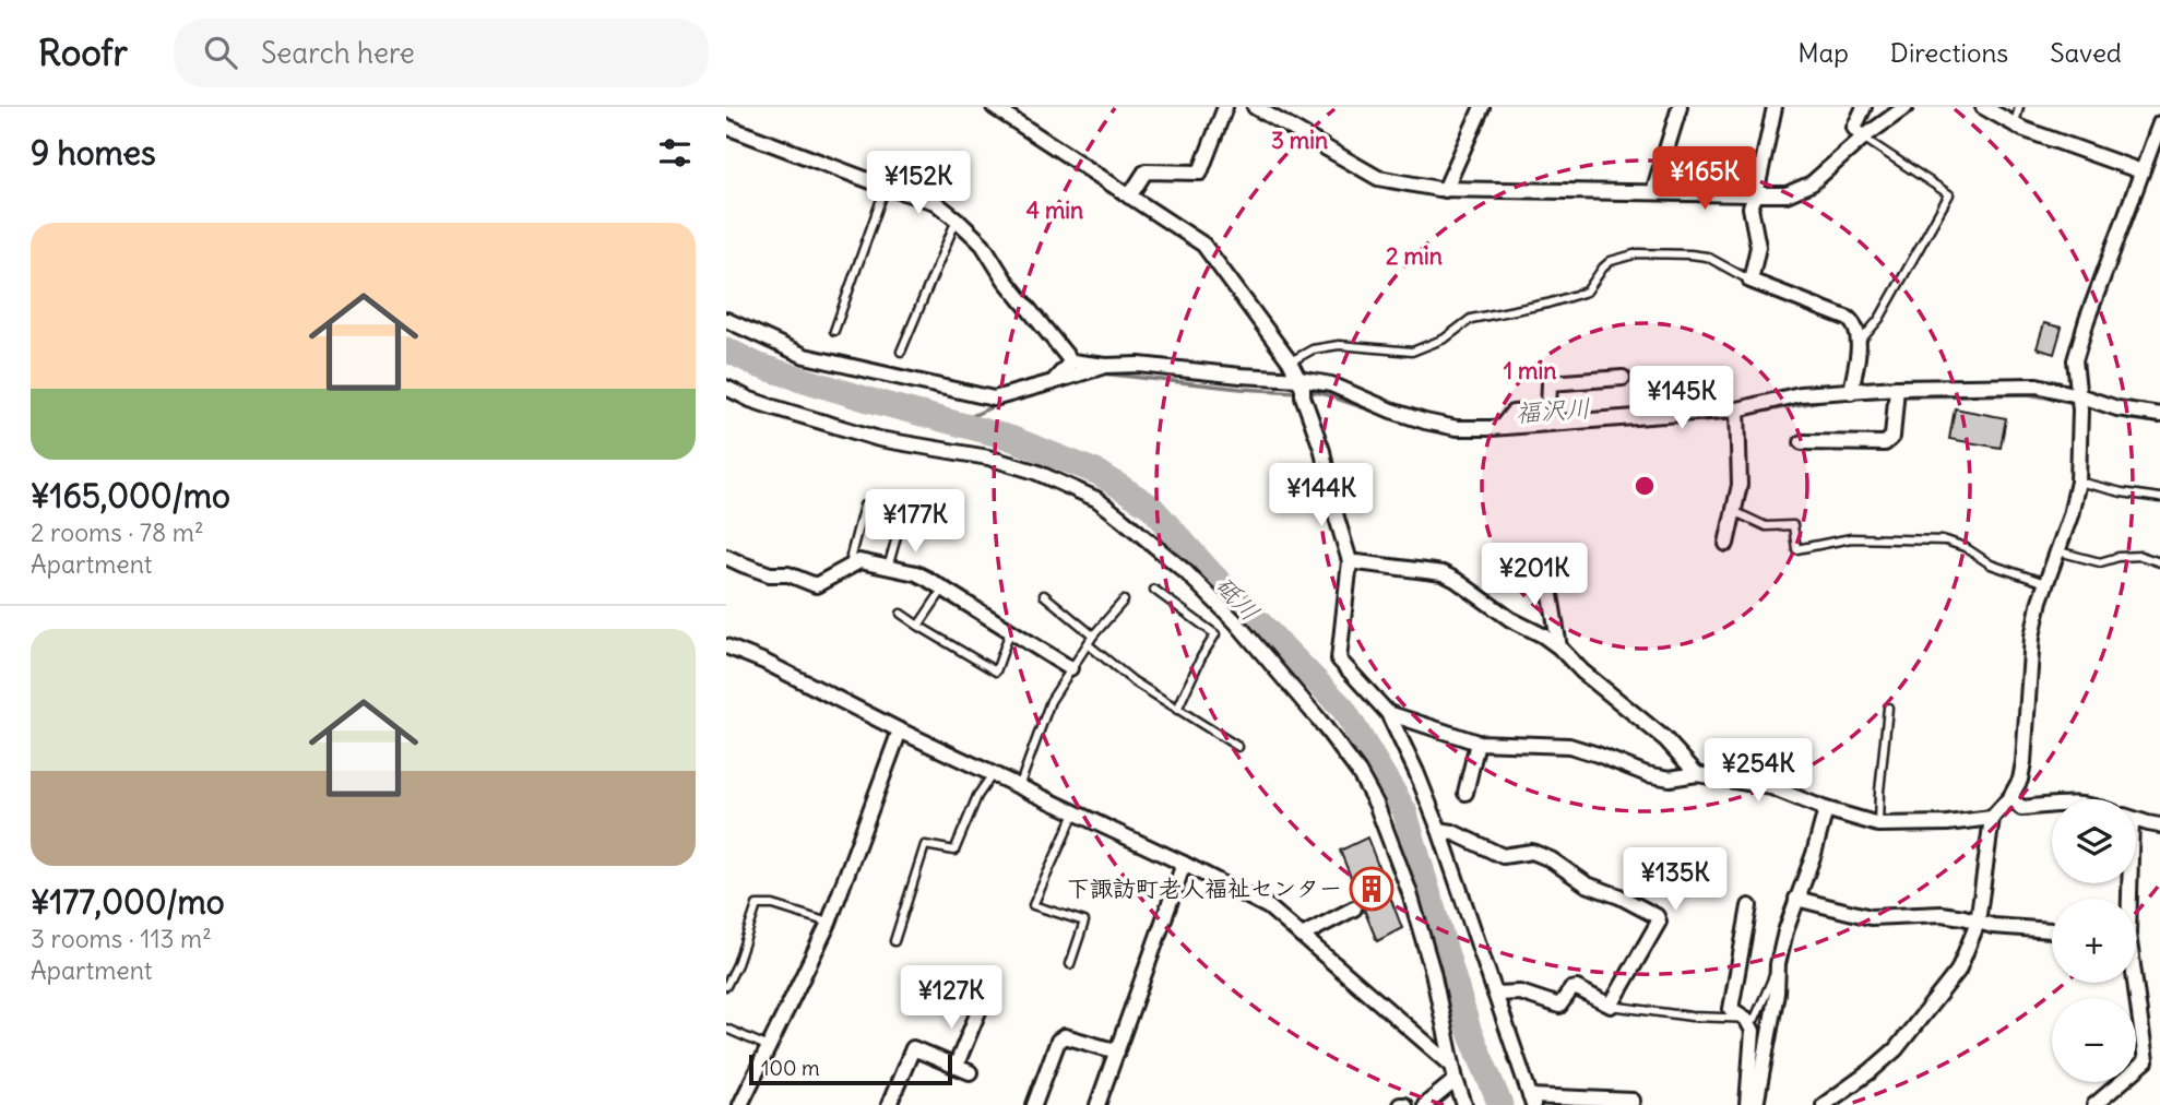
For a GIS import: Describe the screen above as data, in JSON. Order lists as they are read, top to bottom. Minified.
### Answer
{"water":["福沢川","砥川"],"places":{"building":["下諏訪町老人福祉センター"]},"scale_bar":"100 m","page":{"header":"Roofr","search":"Search here","nav":["Map","Directions","Saved"],"heading":"9 homes","price":["¥165K","¥152K","¥145K","¥144K","¥177K","¥201K","¥254K","¥135K","¥127K"],"list":[{"name":"¥165,000/mo","note":"2 rooms · 78 m² · Apartment"},{"name":"¥177,000/mo","note":"3 rooms · 113 m² · Apartment"}],"map_buttons":["+","−"],"scale":"100 m"},"rings":["3 min","4 min","2 min","1 min"]}
